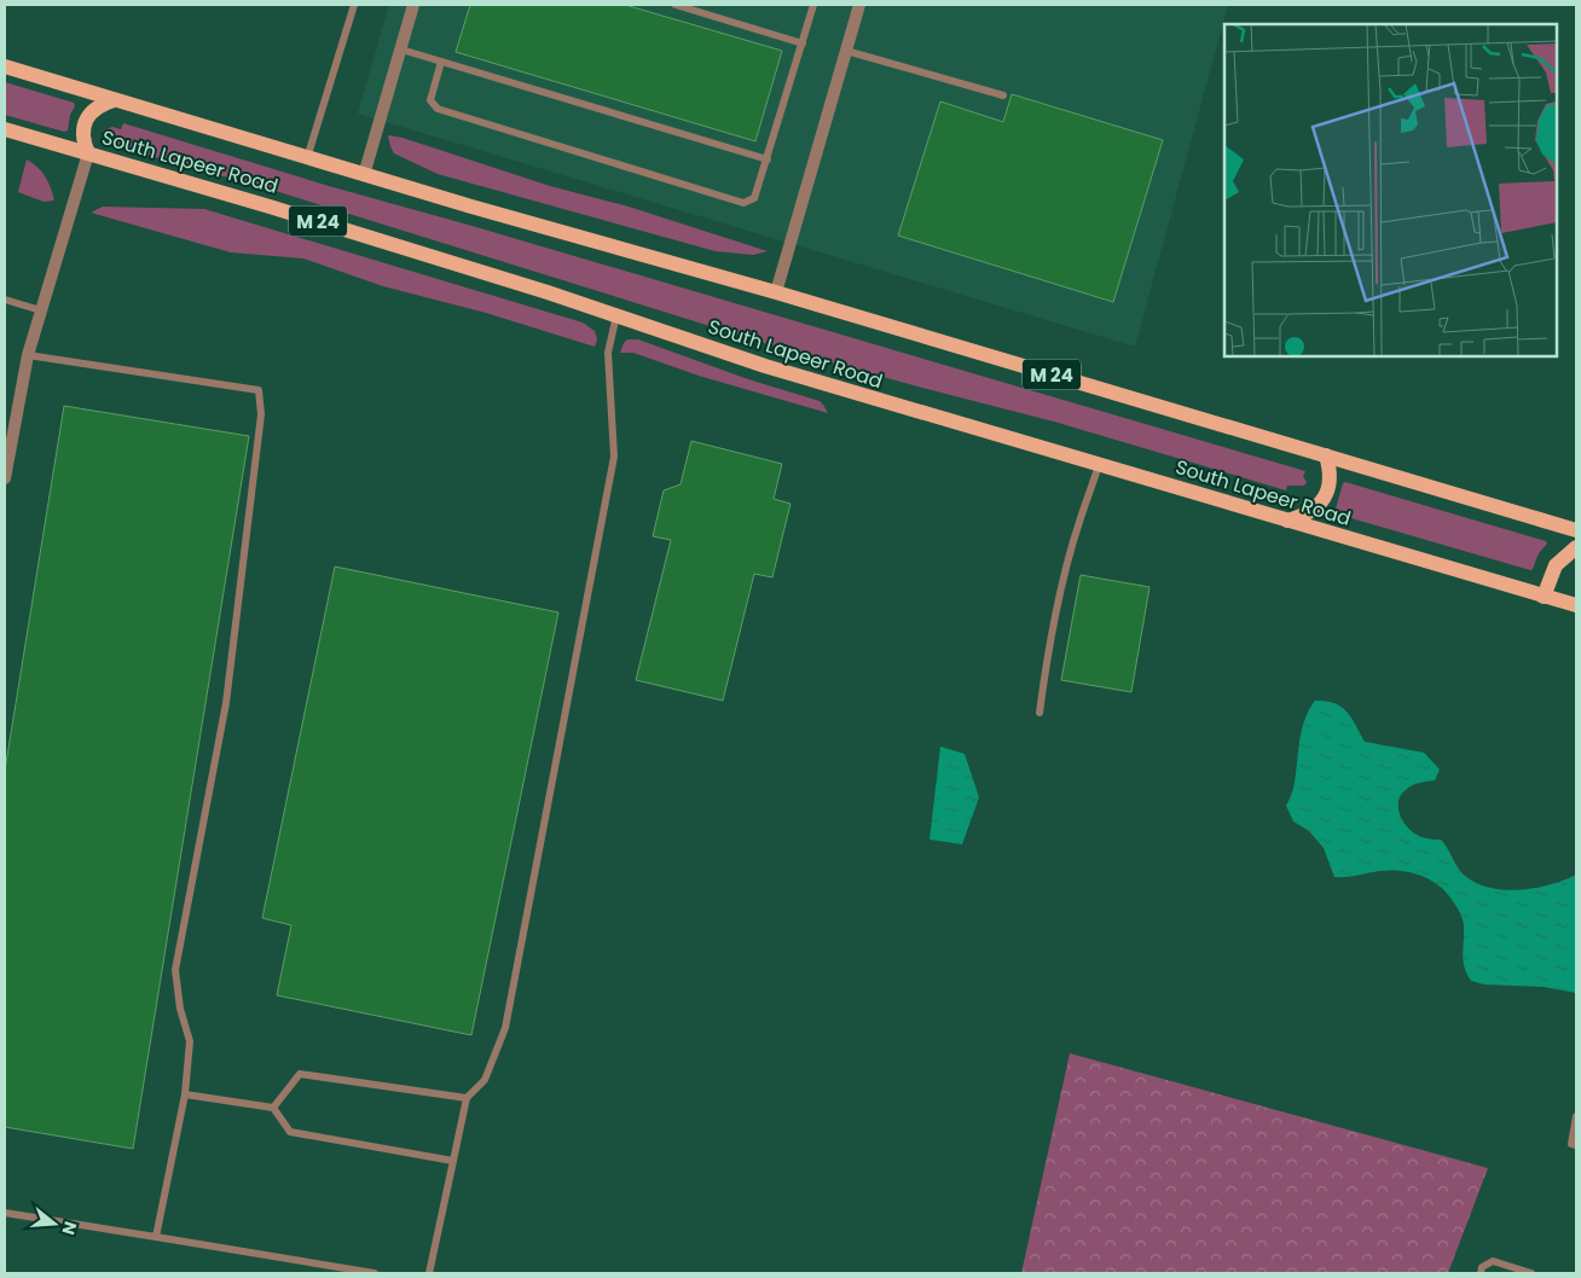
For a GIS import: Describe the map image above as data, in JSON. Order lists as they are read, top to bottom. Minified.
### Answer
{"streets":{"main road":["South Lapeer Road","M 24"]},"north":"right"}
